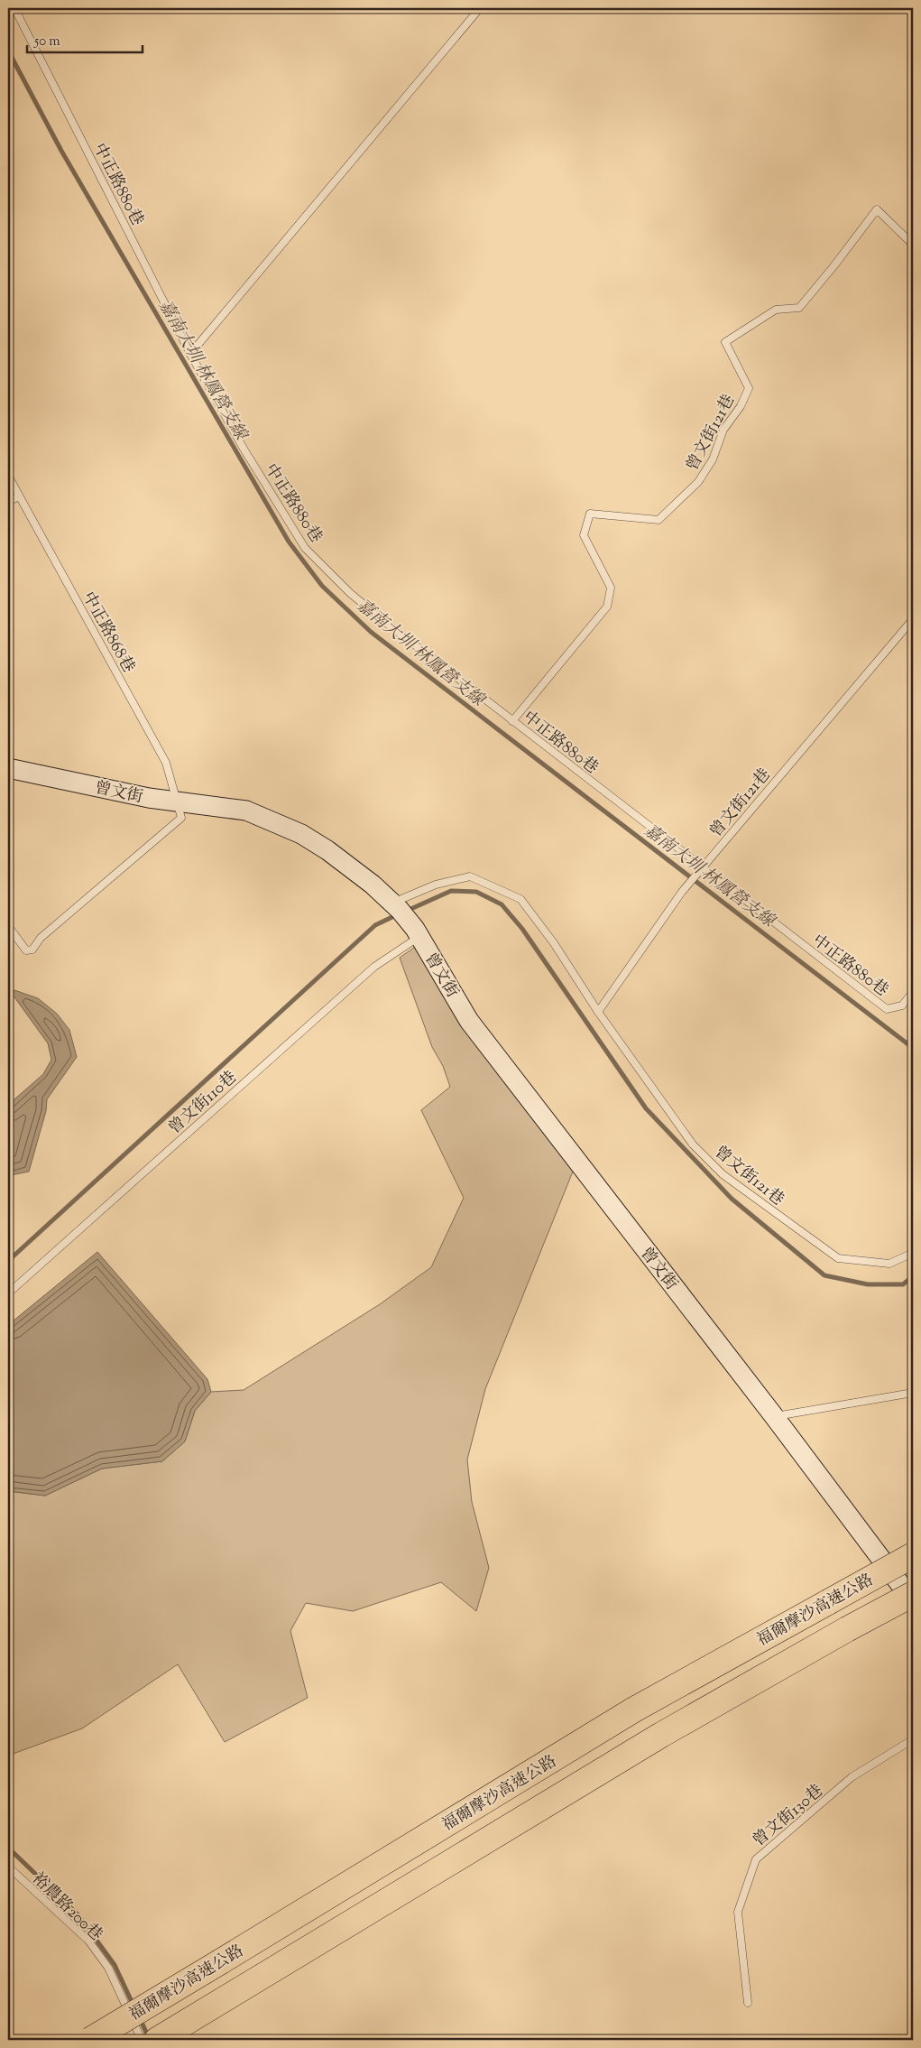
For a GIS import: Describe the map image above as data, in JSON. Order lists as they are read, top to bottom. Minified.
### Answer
{"streets":{"highway":["福爾摩沙高速公路"],"main road":["曾文街"],"lane":["中正路880巷","曾文街121巷","中正路868巷","曾文街110巷","曾文街130巷","裕農路200巷"]},"crossings":[["中正路880巷","曾文街121巷"],["曾文街121巷","曾文街"],["中正路868巷","曾文街"],["曾文街","曾文街110巷"]],"water":["嘉南大圳 林鳳營支線"],"scale_bar":"50 m"}
